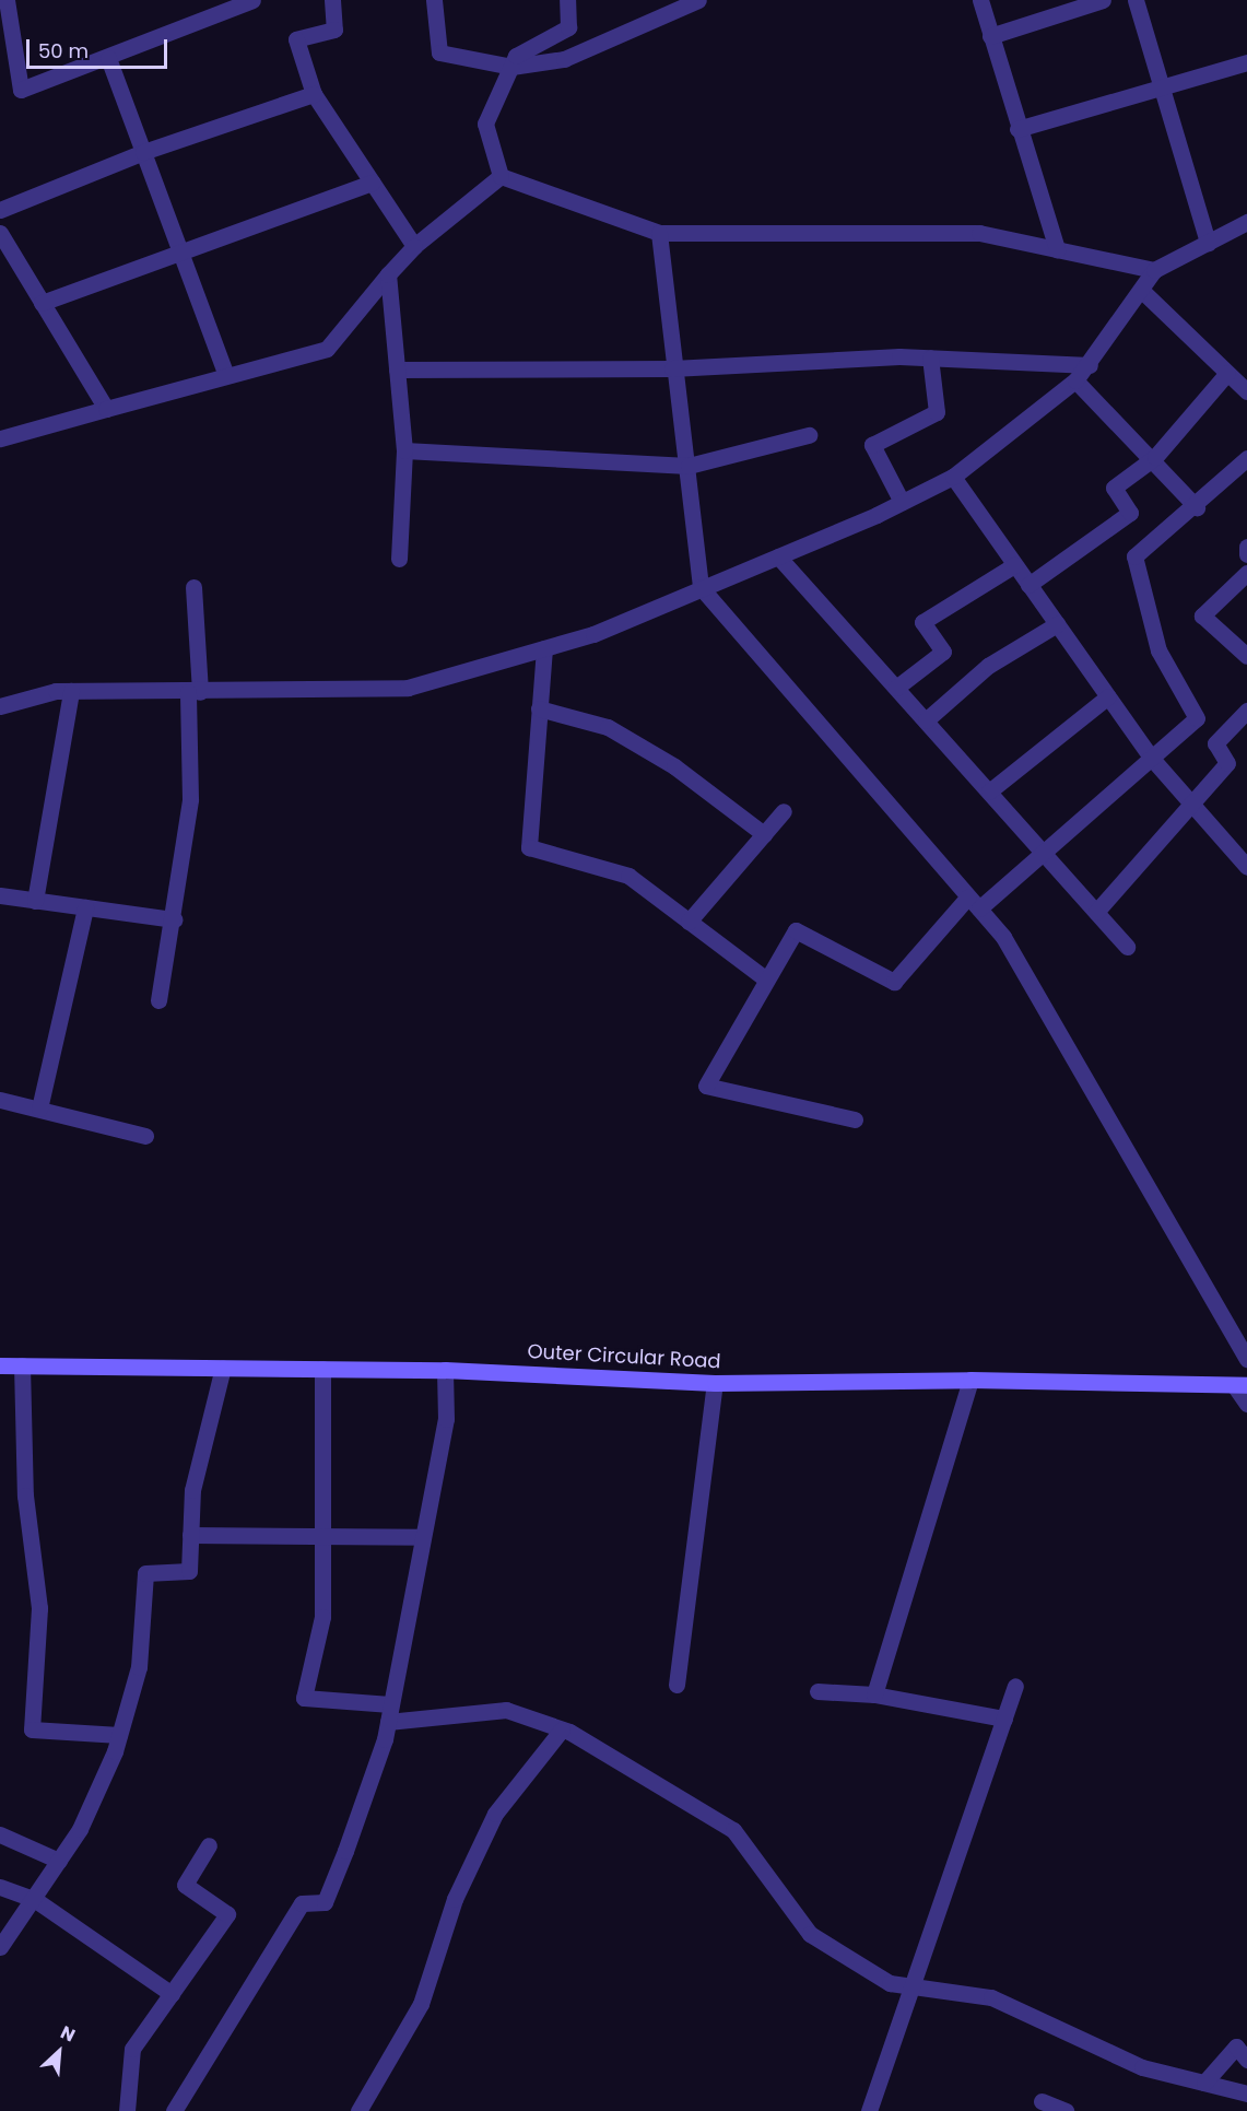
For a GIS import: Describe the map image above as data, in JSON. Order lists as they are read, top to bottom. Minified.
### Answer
{"streets":{"street":["Outer Circular Road"]},"scale_bar":"50 m","north":"top right"}
